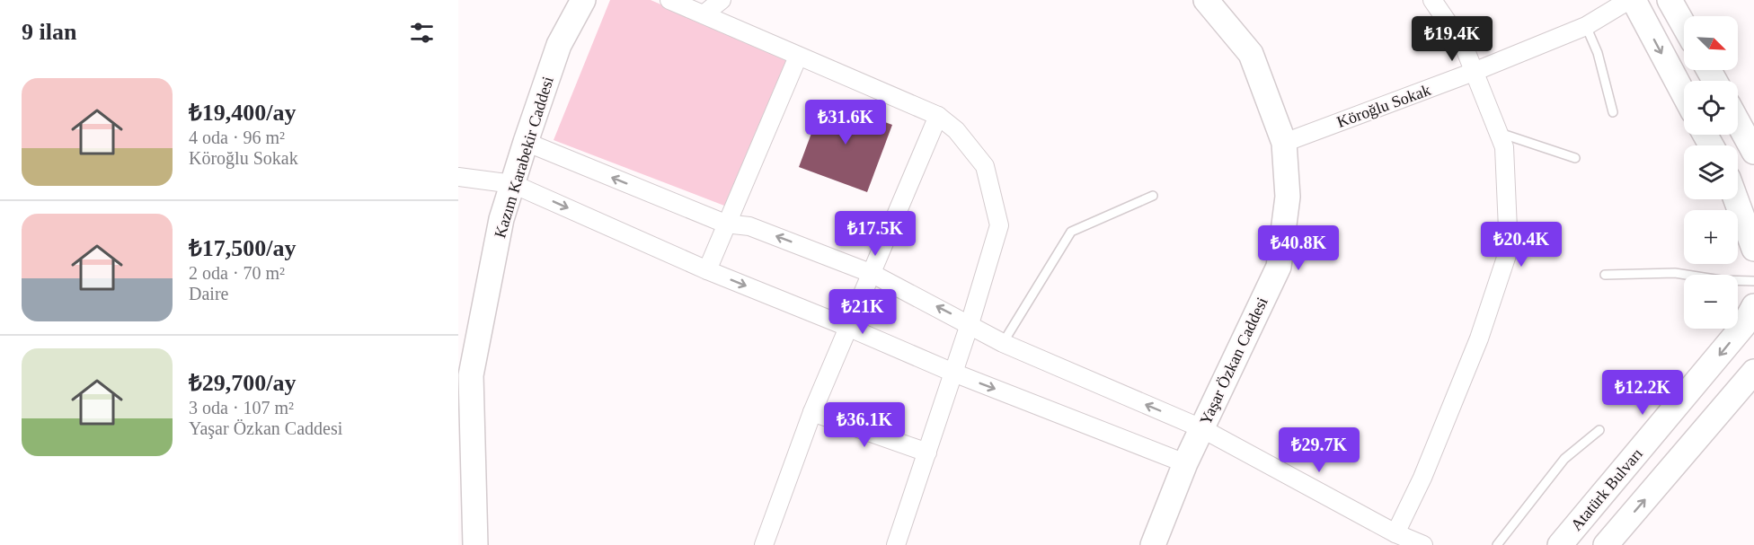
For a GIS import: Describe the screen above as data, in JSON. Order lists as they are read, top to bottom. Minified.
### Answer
{"streets":{"main road":["Kazım Karabekir Caddesi","Yaşar Özkan Caddesi","Atatürk Bulvarı"],"street":["Köroğlu Sokak"]},"crossings":[["Köroğlu Sokak","Yaşar Özkan Caddesi"]],"north":"bottom right","page":{"heading":"9 ilan","map_buttons":["+","−"],"price":["₺19.4K","₺31.6K","₺17.5K","₺20.4K","₺40.8K","₺21K","₺12.2K","₺36.1K","₺29.7K"],"list":[{"name":"₺19,400/ay","note":"4 oda · 96 m² · Köroğlu Sokak"},{"name":"₺17,500/ay","note":"2 oda · 70 m² · Daire"},{"name":"₺29,700/ay","note":"3 oda · 107 m² · Yaşar Özkan Caddesi"}]}}
